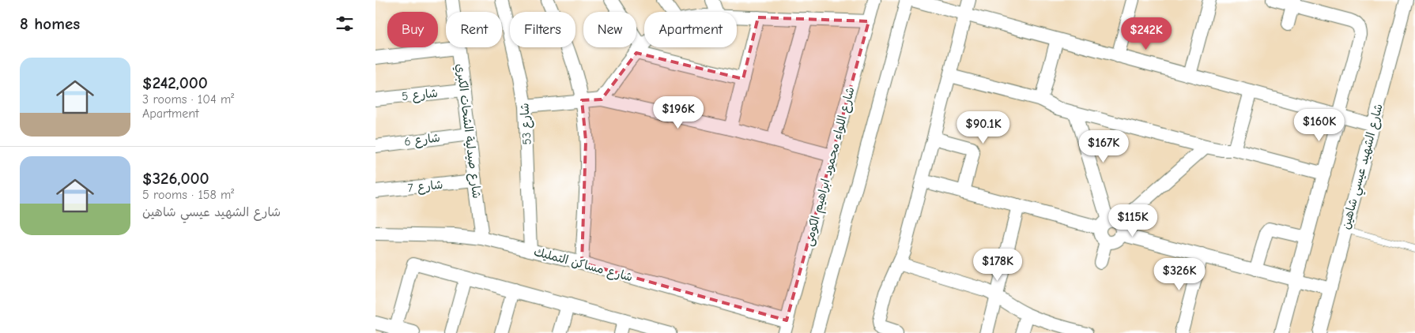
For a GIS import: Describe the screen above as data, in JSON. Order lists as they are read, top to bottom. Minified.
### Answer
{"streets":{"street":["شارع 5","شارع 53","شارع صيدلية الشحات الكبري","شارع 6","شارع اللواء محمود ابراهيم الكومى","شارع الشهيد عيسي شاهين","شارع 7","شارع مساكن التمليك"]},"crossings":[["شارع 5","شارع صيدلية الشحات الكبري"],["شارع 53","شارع مساكن التمليك"],["شارع صيدلية الشحات الكبري","شارع 6"],["شارع صيدلية الشحات الكبري","شارع 7"],["شارع صيدلية الشحات الكبري","شارع مساكن التمليك"],["شارع اللواء محمود ابراهيم الكومى","شارع مساكن التمليك"]],"page":{"heading":"8 homes","chip":["Buy","Rent","Filters","New","Apartment"],"price":["$242K","$196K","$160K","$90.1K","$167K","$115K","$178K","$326K"],"list":[{"name":"$242,000","note":"3 rooms · 104 m² · Apartment"},{"name":"$326,000","note":"5 rooms · 158 m² · شارع الشهيد عيسي شاهين"}]}}
